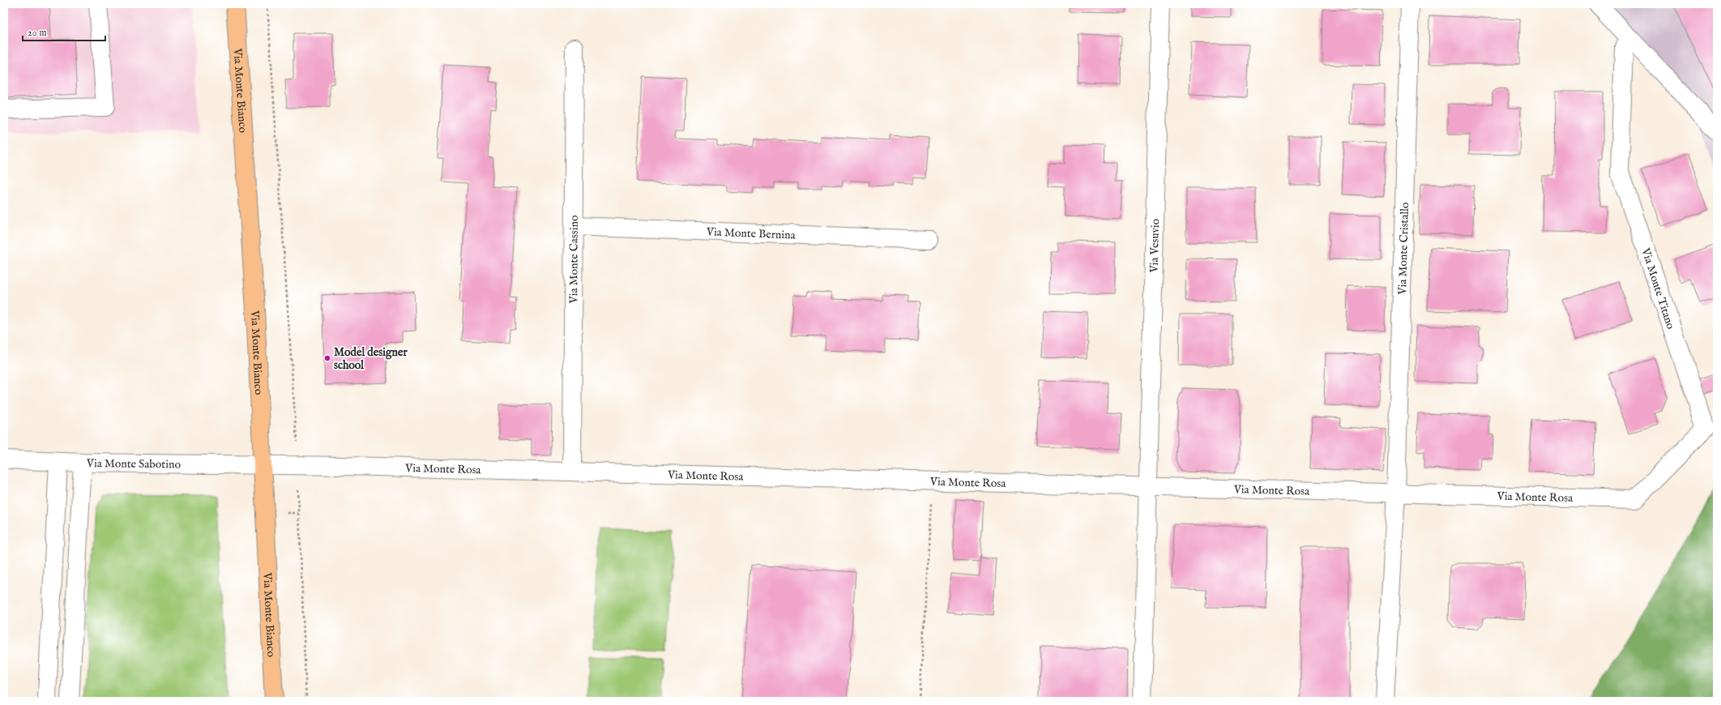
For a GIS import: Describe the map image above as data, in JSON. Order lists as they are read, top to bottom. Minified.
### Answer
{"streets":{"main road":["Via Monte Bianco"],"street":["Via Monte Bernina","Via Vesuvio","Via Monte Cristallo","Via Monte Cassino","Via Monte Titano","Via Monte Sabotino","Via Monte Rosa"]},"crossings":[["Via Monte Bianco","Via Monte Sabotino"],["Via Monte Bianco","Via Monte Rosa"],["Via Monte Bernina","Via Monte Cassino"],["Via Vesuvio","Via Monte Rosa"],["Via Monte Cristallo","Via Monte Rosa"],["Via Monte Cassino","Via Monte Rosa"],["Via Monte Titano","Via Monte Rosa"],["Via Monte Sabotino","Via Monte Rosa"]],"places":["Model designer school"],"scale_bar":"20 m"}
